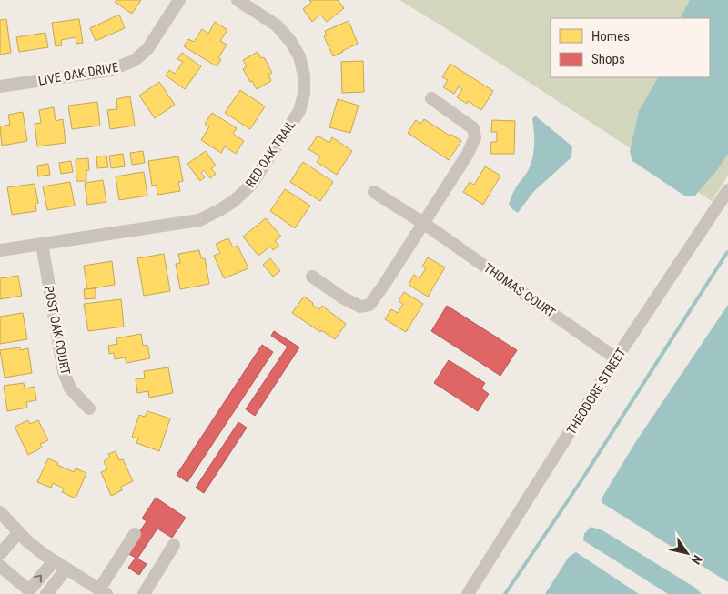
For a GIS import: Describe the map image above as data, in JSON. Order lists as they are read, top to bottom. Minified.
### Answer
{"streets":{"street":["LIVE OAK DRIVE","RED OAK TRAIL","THOMAS COURT","POST OAK COURT","THEODORE STREET"]},"crossings":[["RED OAK TRAIL","POST OAK COURT"],["THOMAS COURT","THEODORE STREET"]],"legend":["Homes","Shops"],"north":"bottom right"}
